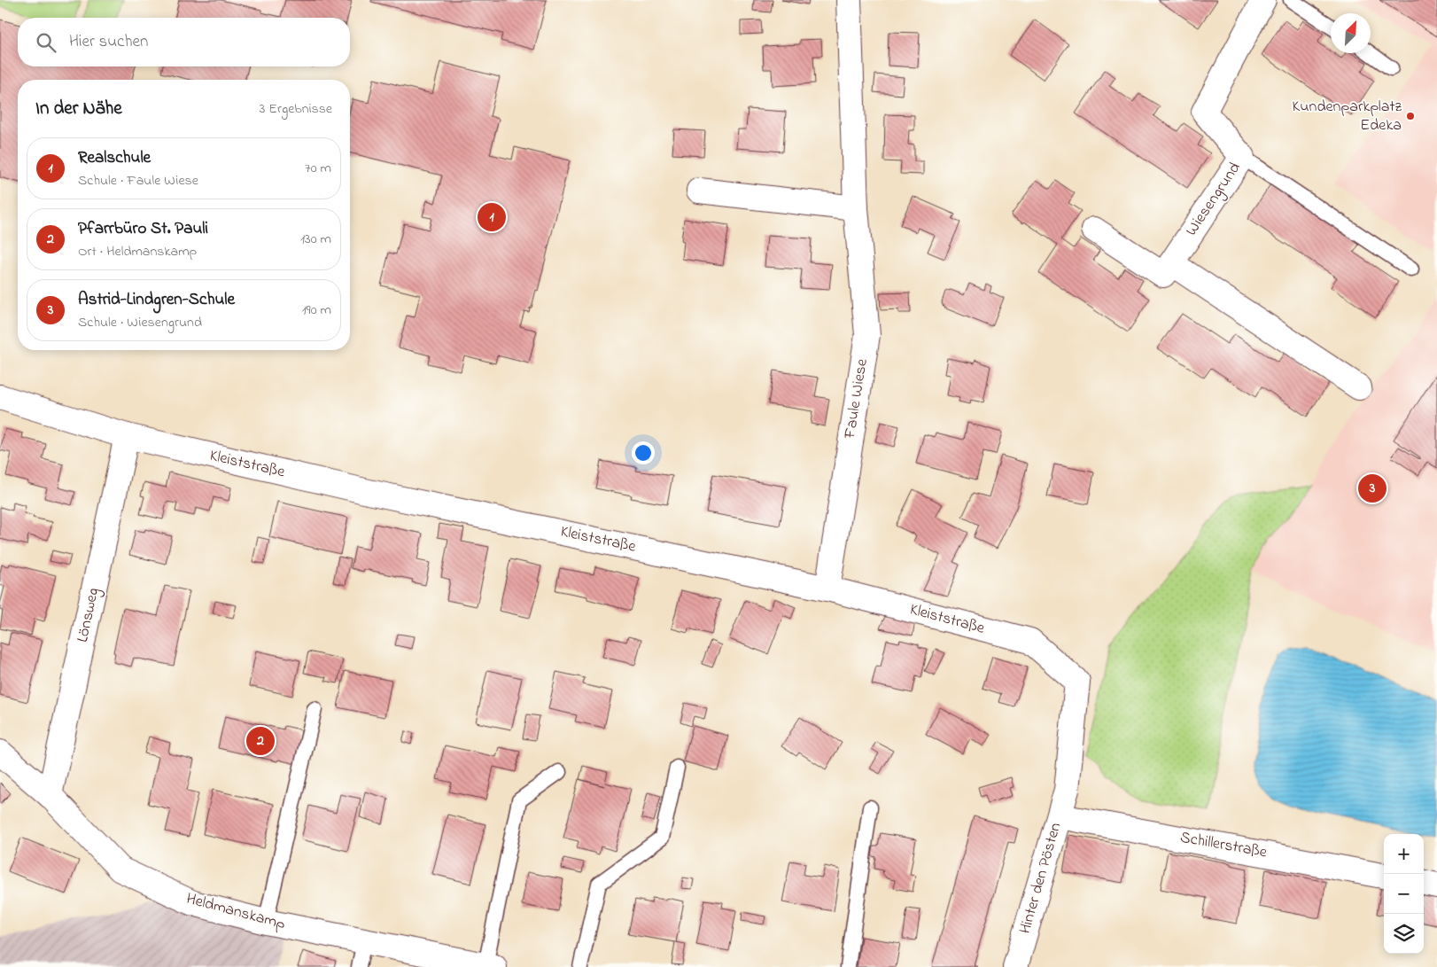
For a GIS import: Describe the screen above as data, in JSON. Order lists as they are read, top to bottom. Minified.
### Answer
{"streets":{"street":["Wiesengrund","Faule Wiese","Kleiststraße","Lönsweg","Schillerstraße","Hinter den Pösten","Heldmanskamp"]},"crossings":[["Faule Wiese","Kleiststraße"],["Kleiststraße","Lönsweg"],["Kleiststraße","Hinter den Pösten"],["Lönsweg","Heldmanskamp"],["Schillerstraße","Hinter den Pösten"]],"places":["Kundenparkplatz Edeka"],"north":"top right","page":{"search":"Hier suchen","heading":["In der Nähe","3 Ergebnisse"],"list":[{"mark":"1","name":"Realschule","note":"Schule · Faule Wiese","value":"70 m"},{"mark":"2","name":"Pfarrbüro St. Pauli","note":"Ort · Heldmanskamp","value":"130 m"},{"mark":"3","name":"Astrid-Lindgren-Schule","note":"Schule · Wiesengrund","value":"190 m"}],"pins":["1","3","2"],"map_buttons":["+","−"]}}
